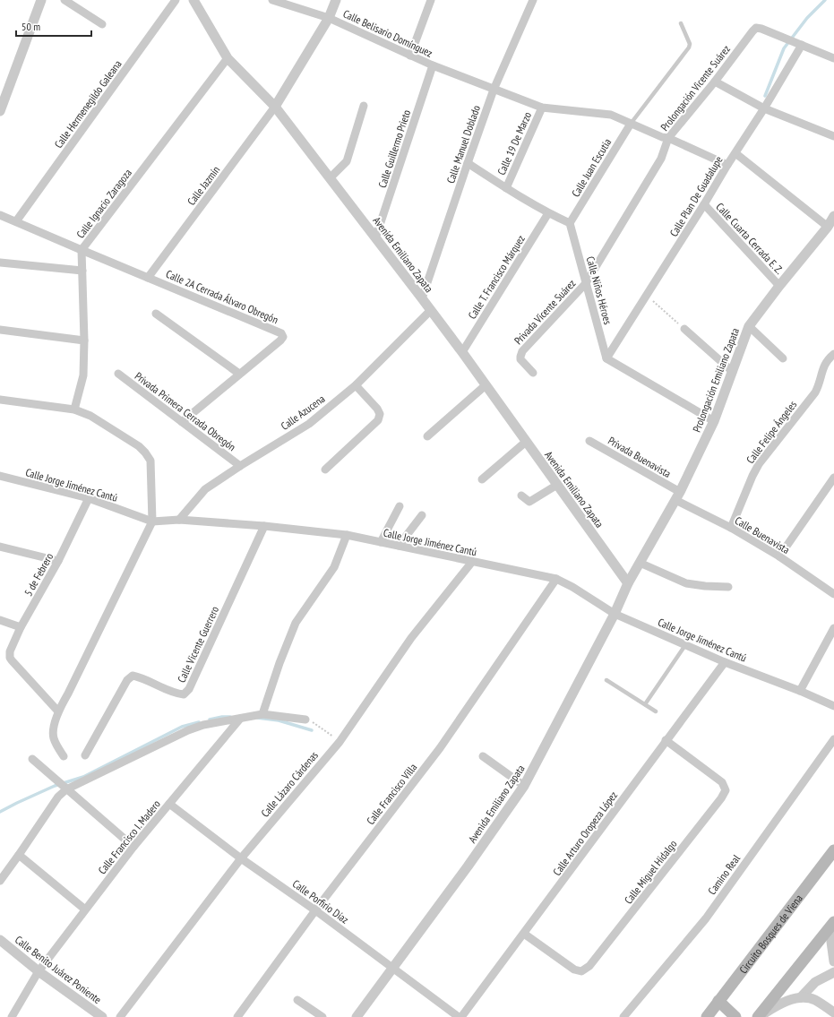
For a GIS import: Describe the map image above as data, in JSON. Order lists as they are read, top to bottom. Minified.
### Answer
{"streets":{"main road":["Circuito Bosques de Viena"],"street":["Calle Belisario Domínguez","Prolongación Vicente Suárez","Calle Hermenegildo Galeana","Calle 19 De Marzo","Calle Manuel Doblado","Calle Guillermo Prieto","Calle Juan Escutia","Calle Jazmín","Calle Plan De Guadalupe","Calle Ignacio Zaragoza","Calle Cuarta Cerrada E. Z.","Avenida Emiliano Zapata","Calle T. Francisco Márquez","Calle Niños Héroes","Calle 2A Cerrada Álvaro Obregón","Privada Vicente Suárez","Prolongación Emiliano Zapata","Privada Primera Cerrada Obregón","Calle Azucena","Calle Felipe Ángeles","Privada Buenavista","Calle Jorge Jiménez Cantú","Calle Buenavista","5 de Febrero","Calle Vicente Guerrero","Calle Lázaro Cárdenas","Calle Francisco Villa","Calle Arturo Oropeza López","Calle Francisco I. Madero","Calle Miguel Hidalgo","Camino Real","Calle Porfirio Díaz","Calle Benito Juárez Poniente"]},"crossings":[["Calle Belisario Domínguez","Prolongación Vicente Suárez"],["Calle Belisario Domínguez","Calle 19 De Marzo"],["Calle Belisario Domínguez","Calle Manuel Doblado"],["Calle Belisario Domínguez","Calle Guillermo Prieto"],["Calle Belisario Domínguez","Calle Juan Escutia"],["Calle Belisario Domínguez","Calle Plan De Guadalupe"],["Prolongación Vicente Suárez","Calle Plan De Guadalupe"],["Prolongación Vicente Suárez","Calle Niños Héroes"],["Prolongación Vicente Suárez","Privada Vicente Suárez"],["Calle Manuel Doblado","Avenida Emiliano Zapata"],["Calle Guillermo Prieto","Avenida Emiliano Zapata"],["Calle Juan Escutia","Calle Niños Héroes"],["Calle Jazmín","Avenida Emiliano Zapata"],["Calle Jazmín","Calle 2A Cerrada Álvaro Obregón"],["Calle Plan De Guadalupe","Calle Cuarta Cerrada E. Z."],["Calle Plan De Guadalupe","Calle Niños Héroes"],["Calle Ignacio Zaragoza","Avenida Emiliano Zapata"],["Calle Cuarta Cerrada E. Z.","Prolongación Emiliano Zapata"],["Avenida Emiliano Zapata","Calle T. Francisco Márquez"],["Avenida Emiliano Zapata","Prolongación Emiliano Zapata"],["Avenida Emiliano Zapata","Calle Azucena"],["Avenida Emiliano Zapata","Calle Jorge Jiménez Cantú"],["Avenida Emiliano Zapata","Calle Porfirio Díaz"],["Calle Niños Héroes","Privada Vicente Suárez"],["Calle 2A Cerrada Álvaro Obregón","Privada Primera Cerrada Obregón"],["Prolongación Emiliano Zapata","Privada Buenavista"],["Prolongación Emiliano Zapata","Calle Buenavista"],["Privada Primera Cerrada Obregón","Calle Azucena"],["Calle Azucena","Calle Jorge Jiménez Cantú"],["Calle Felipe Ángeles","Calle Buenavista"],["Privada Buenavista","Calle Buenavista"],["Calle Jorge Jiménez Cantú","5 de Febrero"],["Calle Jorge Jiménez Cantú","Calle Vicente Guerrero"],["Calle Jorge Jiménez Cantú","Calle Lázaro Cárdenas"],["Calle Jorge Jiménez Cantú","Calle Francisco Villa"],["Calle Jorge Jiménez Cantú","Calle Arturo Oropeza López"],["Calle Lázaro Cárdenas","Calle Porfirio Díaz"],["Calle Francisco Villa","Calle Porfirio Díaz"],["Calle Arturo Oropeza López","Calle Miguel Hidalgo"],["Calle Arturo Oropeza López","Calle Porfirio Díaz"],["Calle Francisco I. Madero","Calle Porfirio Díaz"],["Calle Francisco I. Madero","Calle Benito Juárez Poniente"]],"scale_bar":"50 m"}
